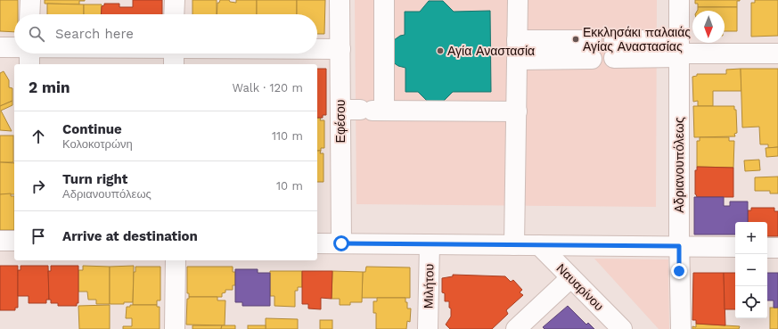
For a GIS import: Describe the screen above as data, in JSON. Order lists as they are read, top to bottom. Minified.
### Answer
{"streets":{"street":["Εφέσου","Αδριανουπόλεως","Μιλήτου","Ναυαρίνου"]},"places":["Εκκλησάκι παλαιάς Αγίας Αναστασίας","Αγία Αναστασία"],"north":"bottom","page":{"search":"Search here","heading":["2 min","Walk · 120 m"],"list":[["Continue","Κολοκοτρώνη","110 m"],["Turn right","Αδριανουπόλεως","10 m"],"Arrive at destination"],"map_buttons":["+","−"]}}
